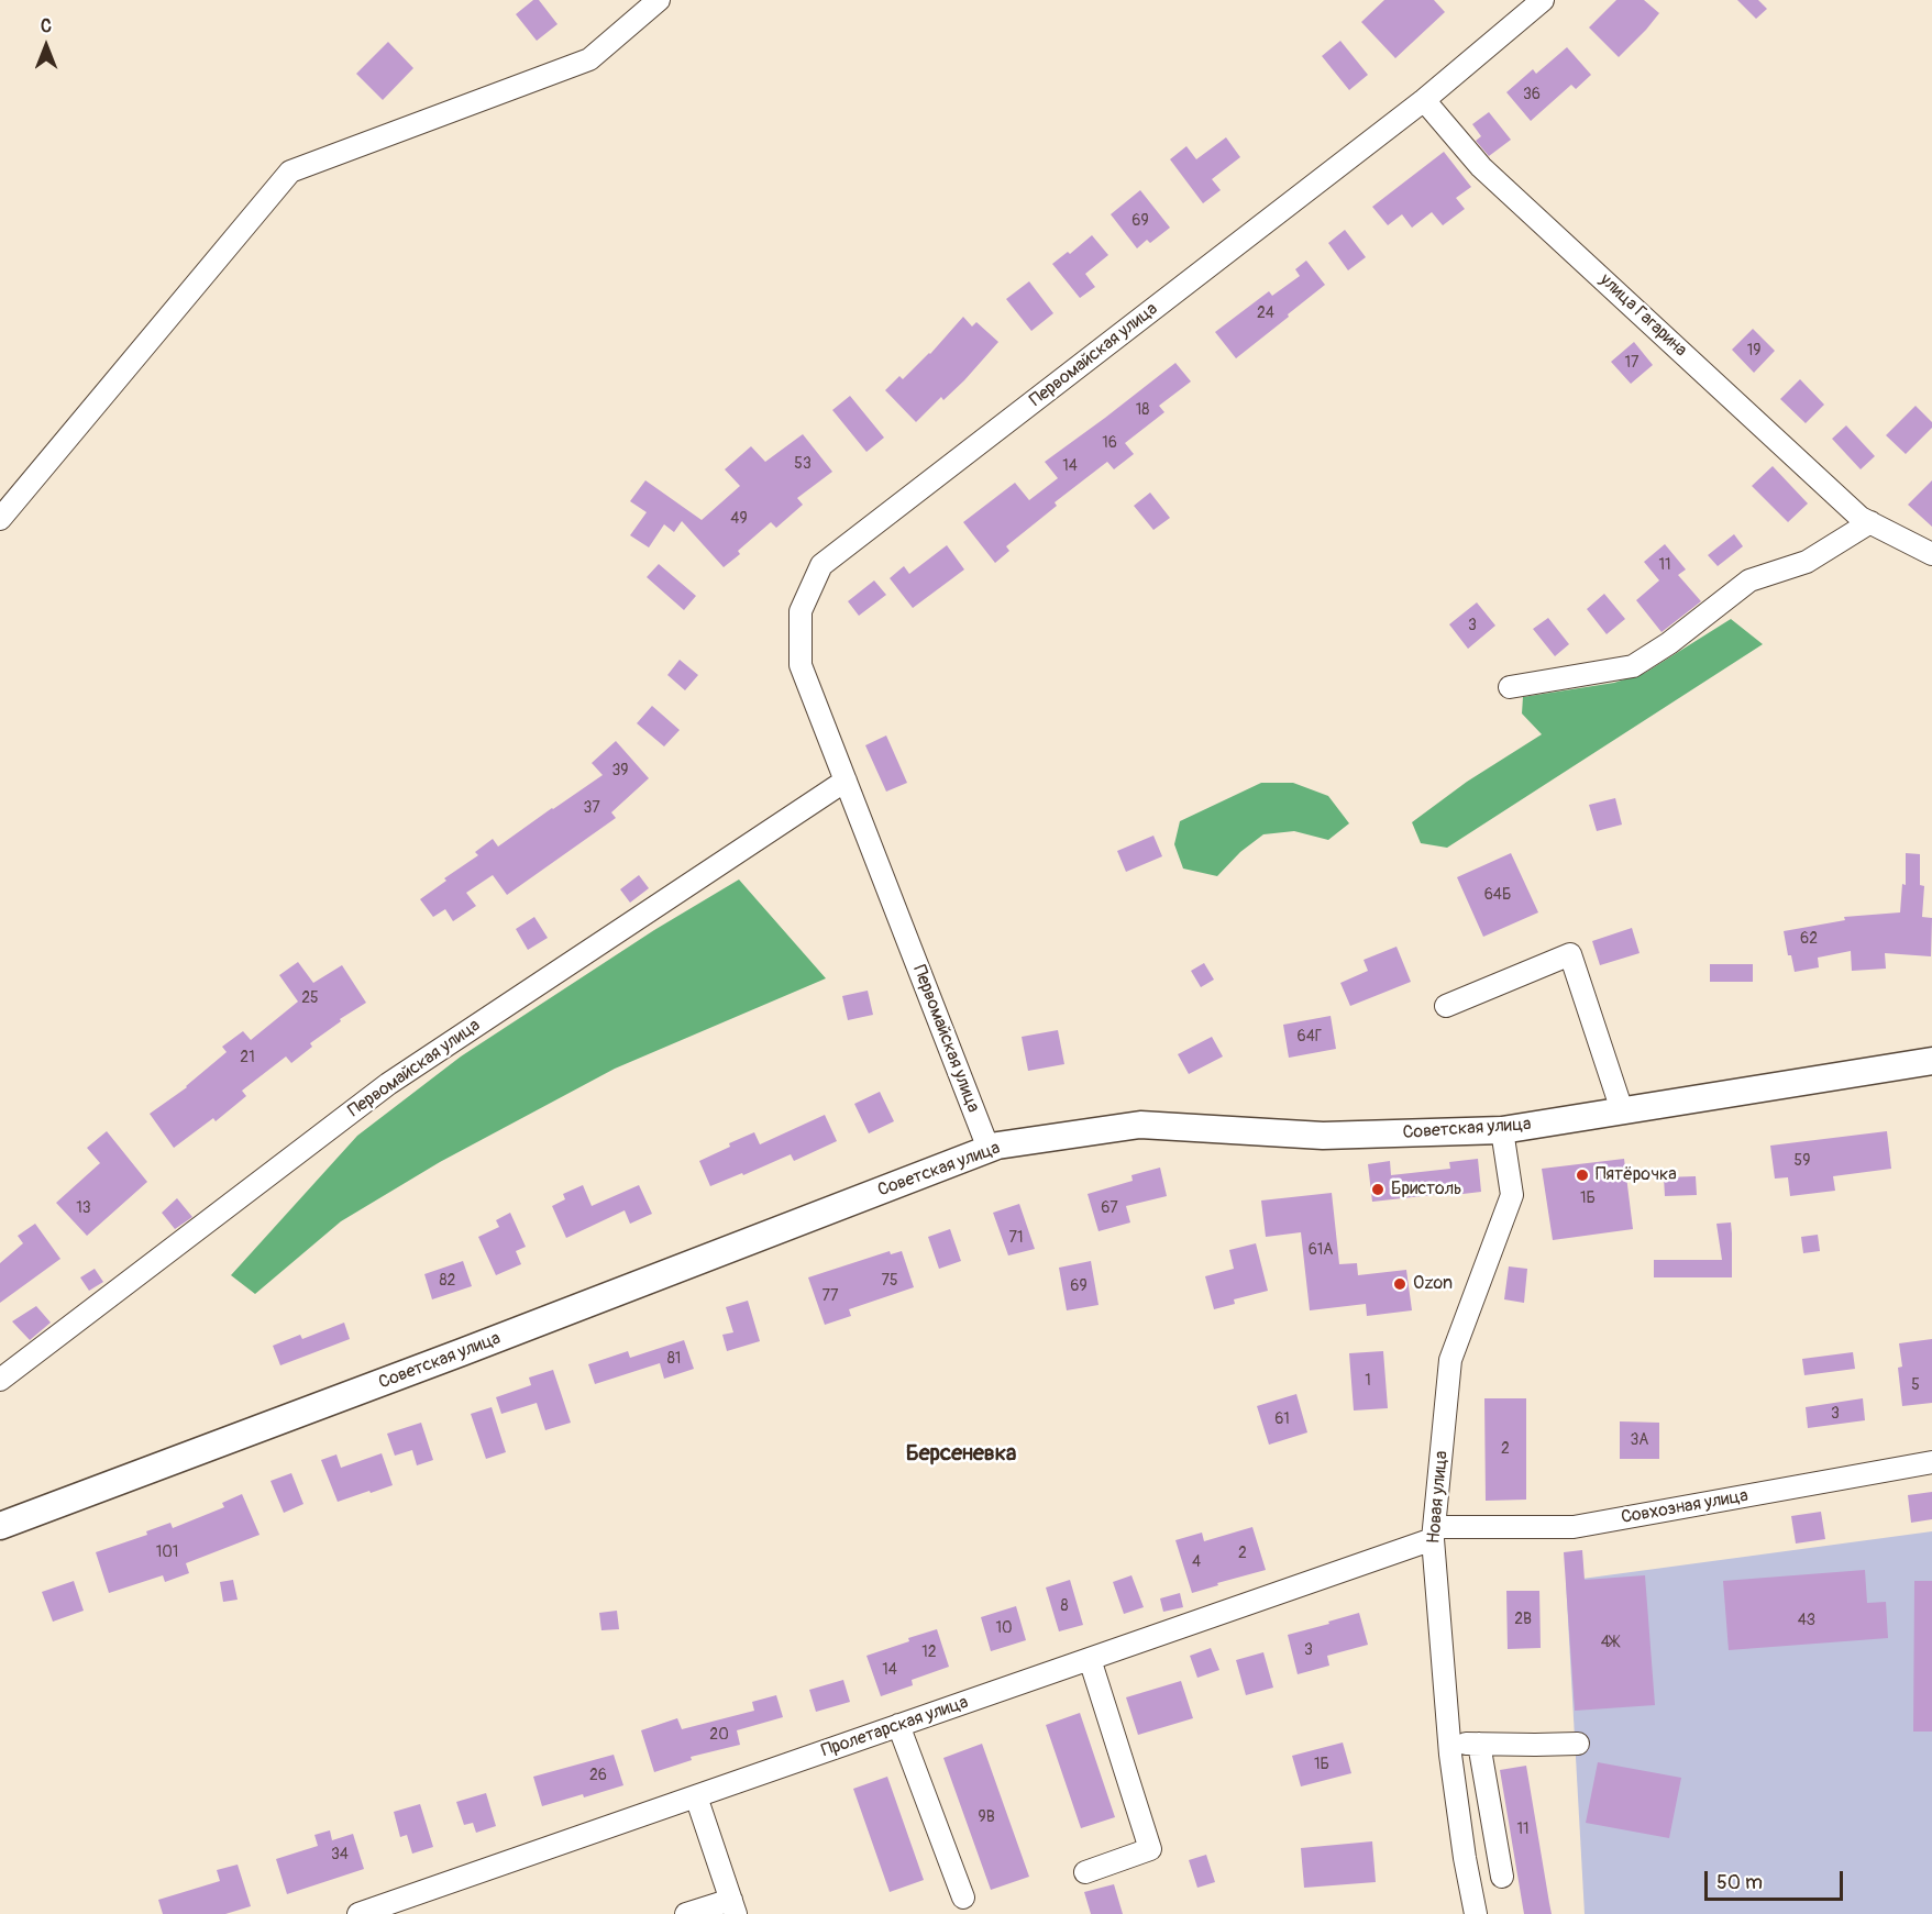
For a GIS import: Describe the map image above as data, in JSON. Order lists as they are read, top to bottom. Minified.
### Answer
{"streets":{"main road":["Советская улица"],"street":["улица Гагарина","Первомайская улица","Новая улица","Совхозная улица","Пролетарская улица"]},"crossings":[["улица Гагарина","Первомайская улица"],["Первомайская улица","Советская улица"],["Советская улица","Новая улица"],["Новая улица","Совхозная улица"],["Новая улица","Пролетарская улица"],["Совхозная улица","Пролетарская улица"]],"districts":["Берсеневка"],"places":["Пятёрочка","Бристоль","Ozon"],"house_numbers":["36","69","24","19","17","18","16","53","14","49","11","3","39","37","64Б","62","25","64Г","21","59","1Б","13","67","71","61А","82","75","69","77","81","1","5","3","61","3А","2","101","2","4","8","2В","4З","10","4Ж","3","12","14","20","1Б","26","9В","11","34"],"scale_bar":"50 m","north":"top"}
